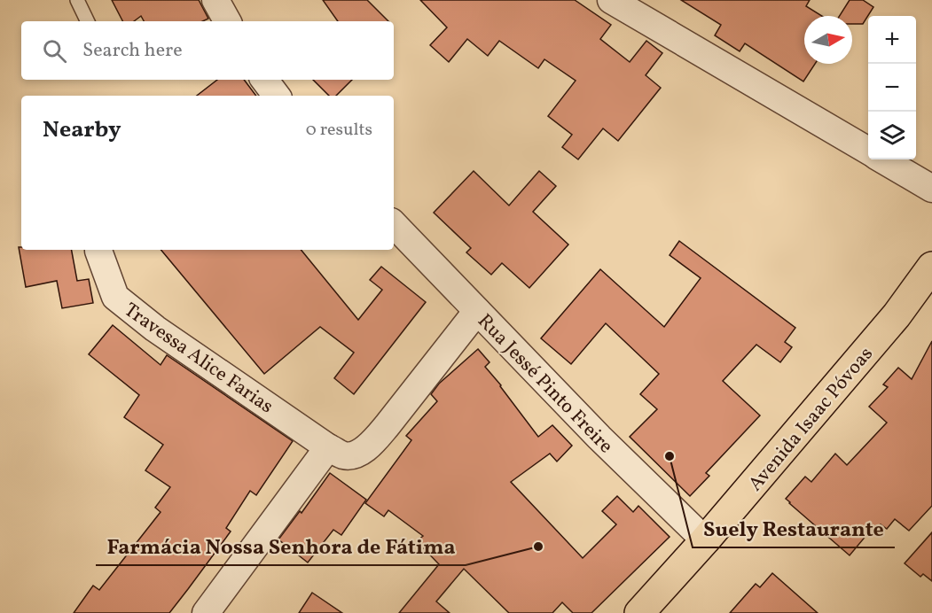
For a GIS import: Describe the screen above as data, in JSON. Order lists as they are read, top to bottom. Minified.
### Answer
{"streets":{"main road":["Avenida Isaac Póvoas"],"street":["Travessa Alice Farias","Rua Jessé Pinto Freire"]},"crossings":[["Travessa Alice Farias","Rua Jessé Pinto Freire"],["Rua Jessé Pinto Freire","Avenida Isaac Póvoas"]],"places":["Suely Restaurante","Farmácia Nossa Senhora de Fátima"],"north":"right","page":{"map_buttons":["+","−"],"search":"Search here","heading":["Nearby","0 results"]}}
